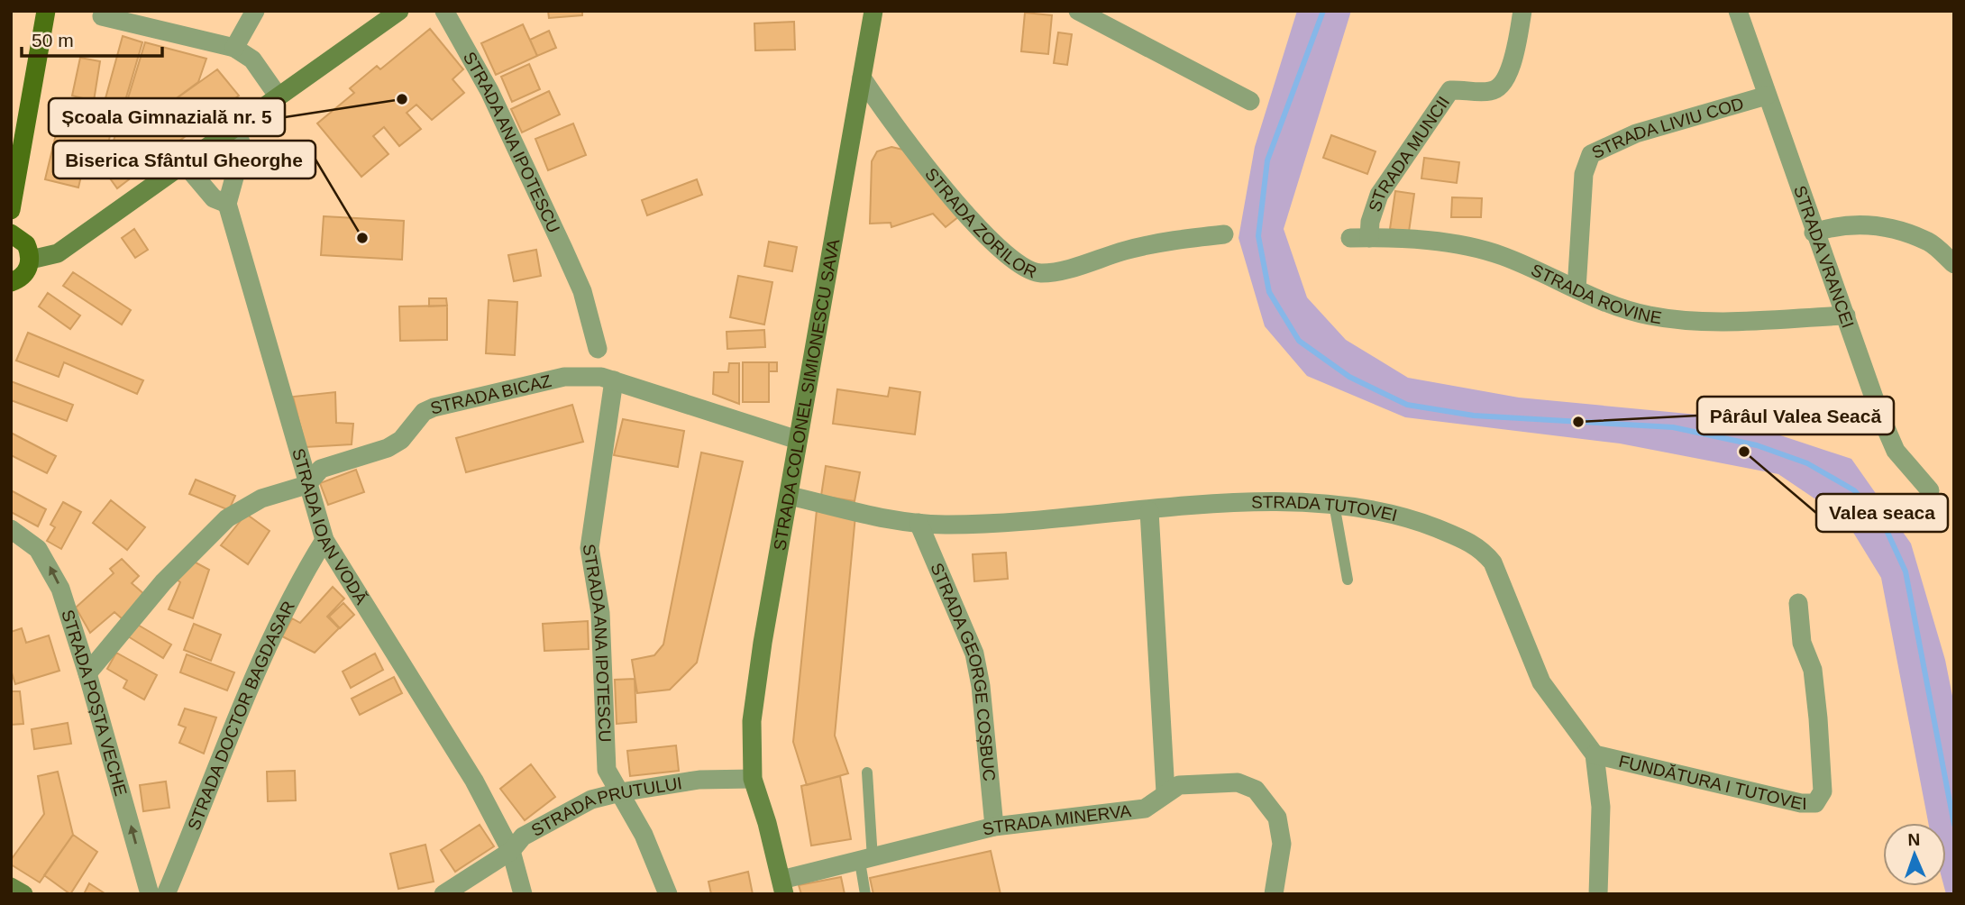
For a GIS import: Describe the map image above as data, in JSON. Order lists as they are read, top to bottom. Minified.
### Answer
{"streets":{"main road":["STRADA COLONEL SIMIONESCU SAVA"],"street":["STRADA LIVIU COD","STRADA ANA IPOTESCU","STRADA MUNCII","STRADA ZORILOR","STRADA VRANCEI","STRADA ROVINE","STRADA BICAZ","STRADA TUTOVEI","STRADA IOAN VODĂ","STRADA GEORGE COȘBUC","STRADA POȘTA VECHE","STRADA DOCTOR BAGDASAR","FUNDĂTURA I TUTOVEI","STRADA PRUTULUI","STRADA MINERVA"]},"crossings":[["STRADA LIVIU COD","STRADA VRANCEI"],["STRADA LIVIU COD","STRADA ROVINE"],["STRADA ANA IPOTESCU","STRADA BICAZ"],["STRADA ANA IPOTESCU","STRADA PRUTULUI"],["STRADA MUNCII","STRADA ROVINE"],["STRADA ZORILOR","STRADA COLONEL SIMIONESCU SAVA"],["STRADA VRANCEI","STRADA ROVINE"],["STRADA COLONEL SIMIONESCU SAVA","STRADA BICAZ"],["STRADA COLONEL SIMIONESCU SAVA","STRADA TUTOVEI"],["STRADA COLONEL SIMIONESCU SAVA","STRADA PRUTULUI"],["STRADA COLONEL SIMIONESCU SAVA","STRADA MINERVA"],["STRADA BICAZ","STRADA IOAN VODĂ"],["STRADA BICAZ","STRADA POȘTA VECHE"],["STRADA TUTOVEI","STRADA GEORGE COȘBUC"],["STRADA TUTOVEI","FUNDĂTURA I TUTOVEI"],["STRADA IOAN VODĂ","STRADA DOCTOR BAGDASAR"],["STRADA IOAN VODĂ","STRADA PRUTULUI"],["STRADA GEORGE COȘBUC","STRADA MINERVA"]],"one_way":["STRADA POȘTA VECHE"],"places":["Școala Gimnazială nr. 5","Biserica Sfântul Gheorghe","Pârâul Valea Seacă","Valea seaca"],"scale_bar":"50 m","north":"top"}
